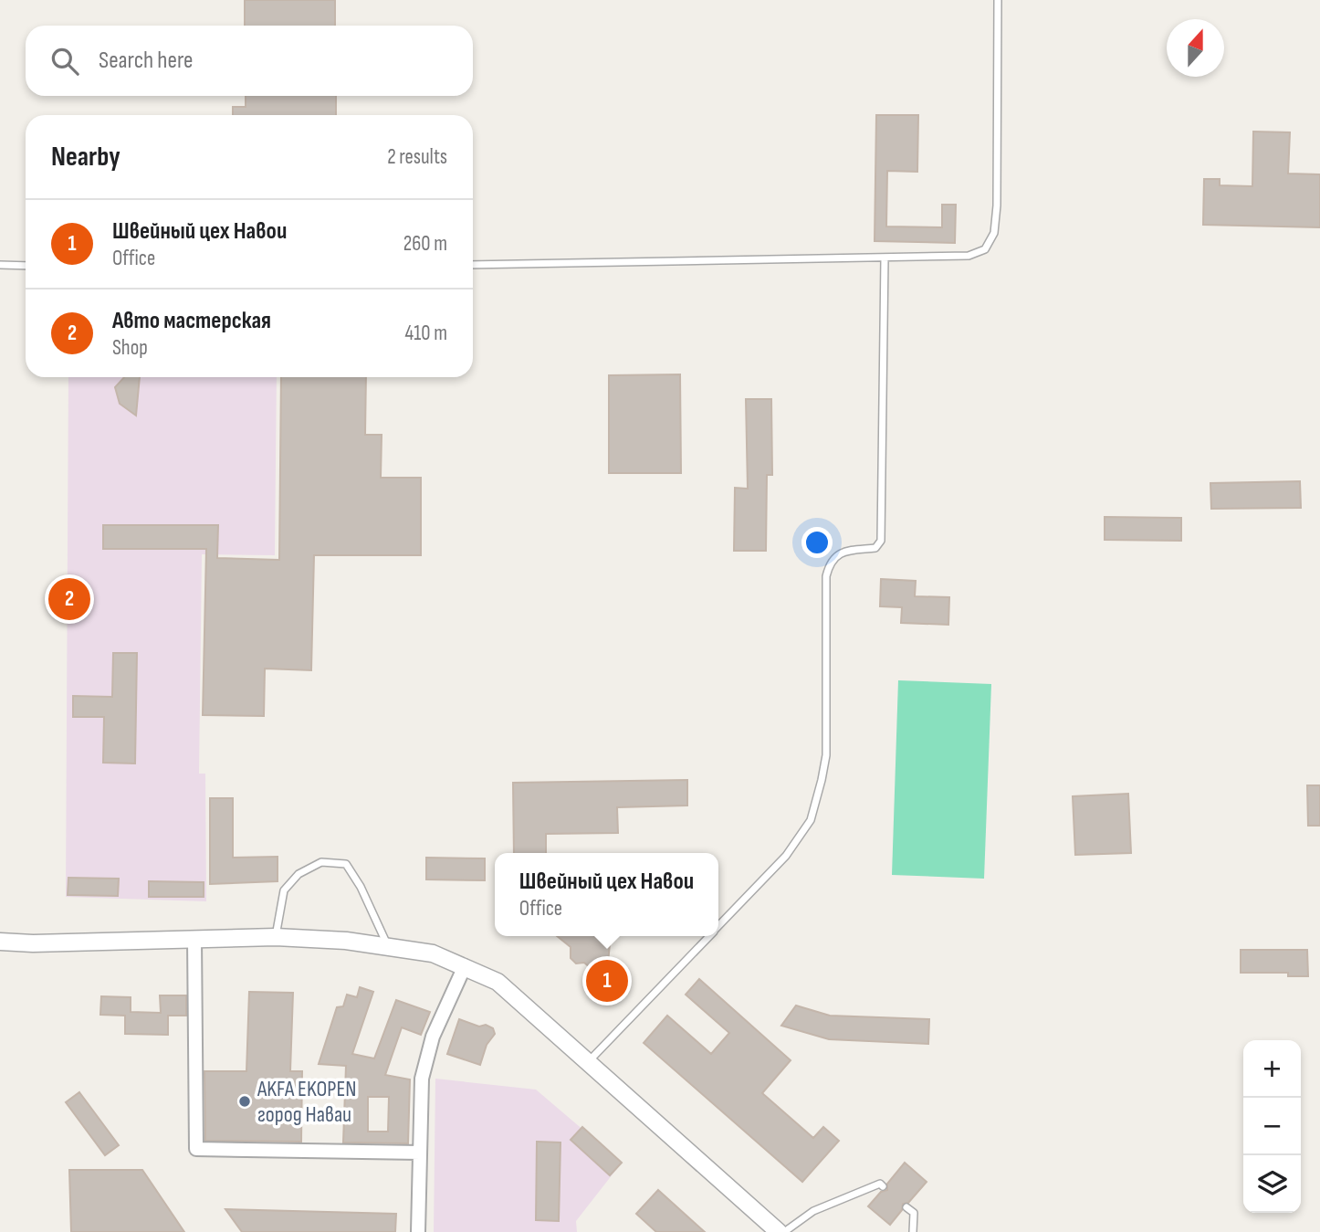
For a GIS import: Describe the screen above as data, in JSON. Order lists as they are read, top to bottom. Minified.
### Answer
{"places":["AKFA EKOPEN город Наваи"],"north":"top","page":{"search":"Search here","heading":["Nearby","2 results"],"list":[{"mark":"1","name":"Швейный цех Навои","note":"Office","value":"260 m"},{"mark":"2","name":"Авто мастерская","note":"Shop","value":"410 m"}],"pins":["2","1"],"popup":["Швейный цех Навои","Office"],"map_buttons":["+","−"]}}
